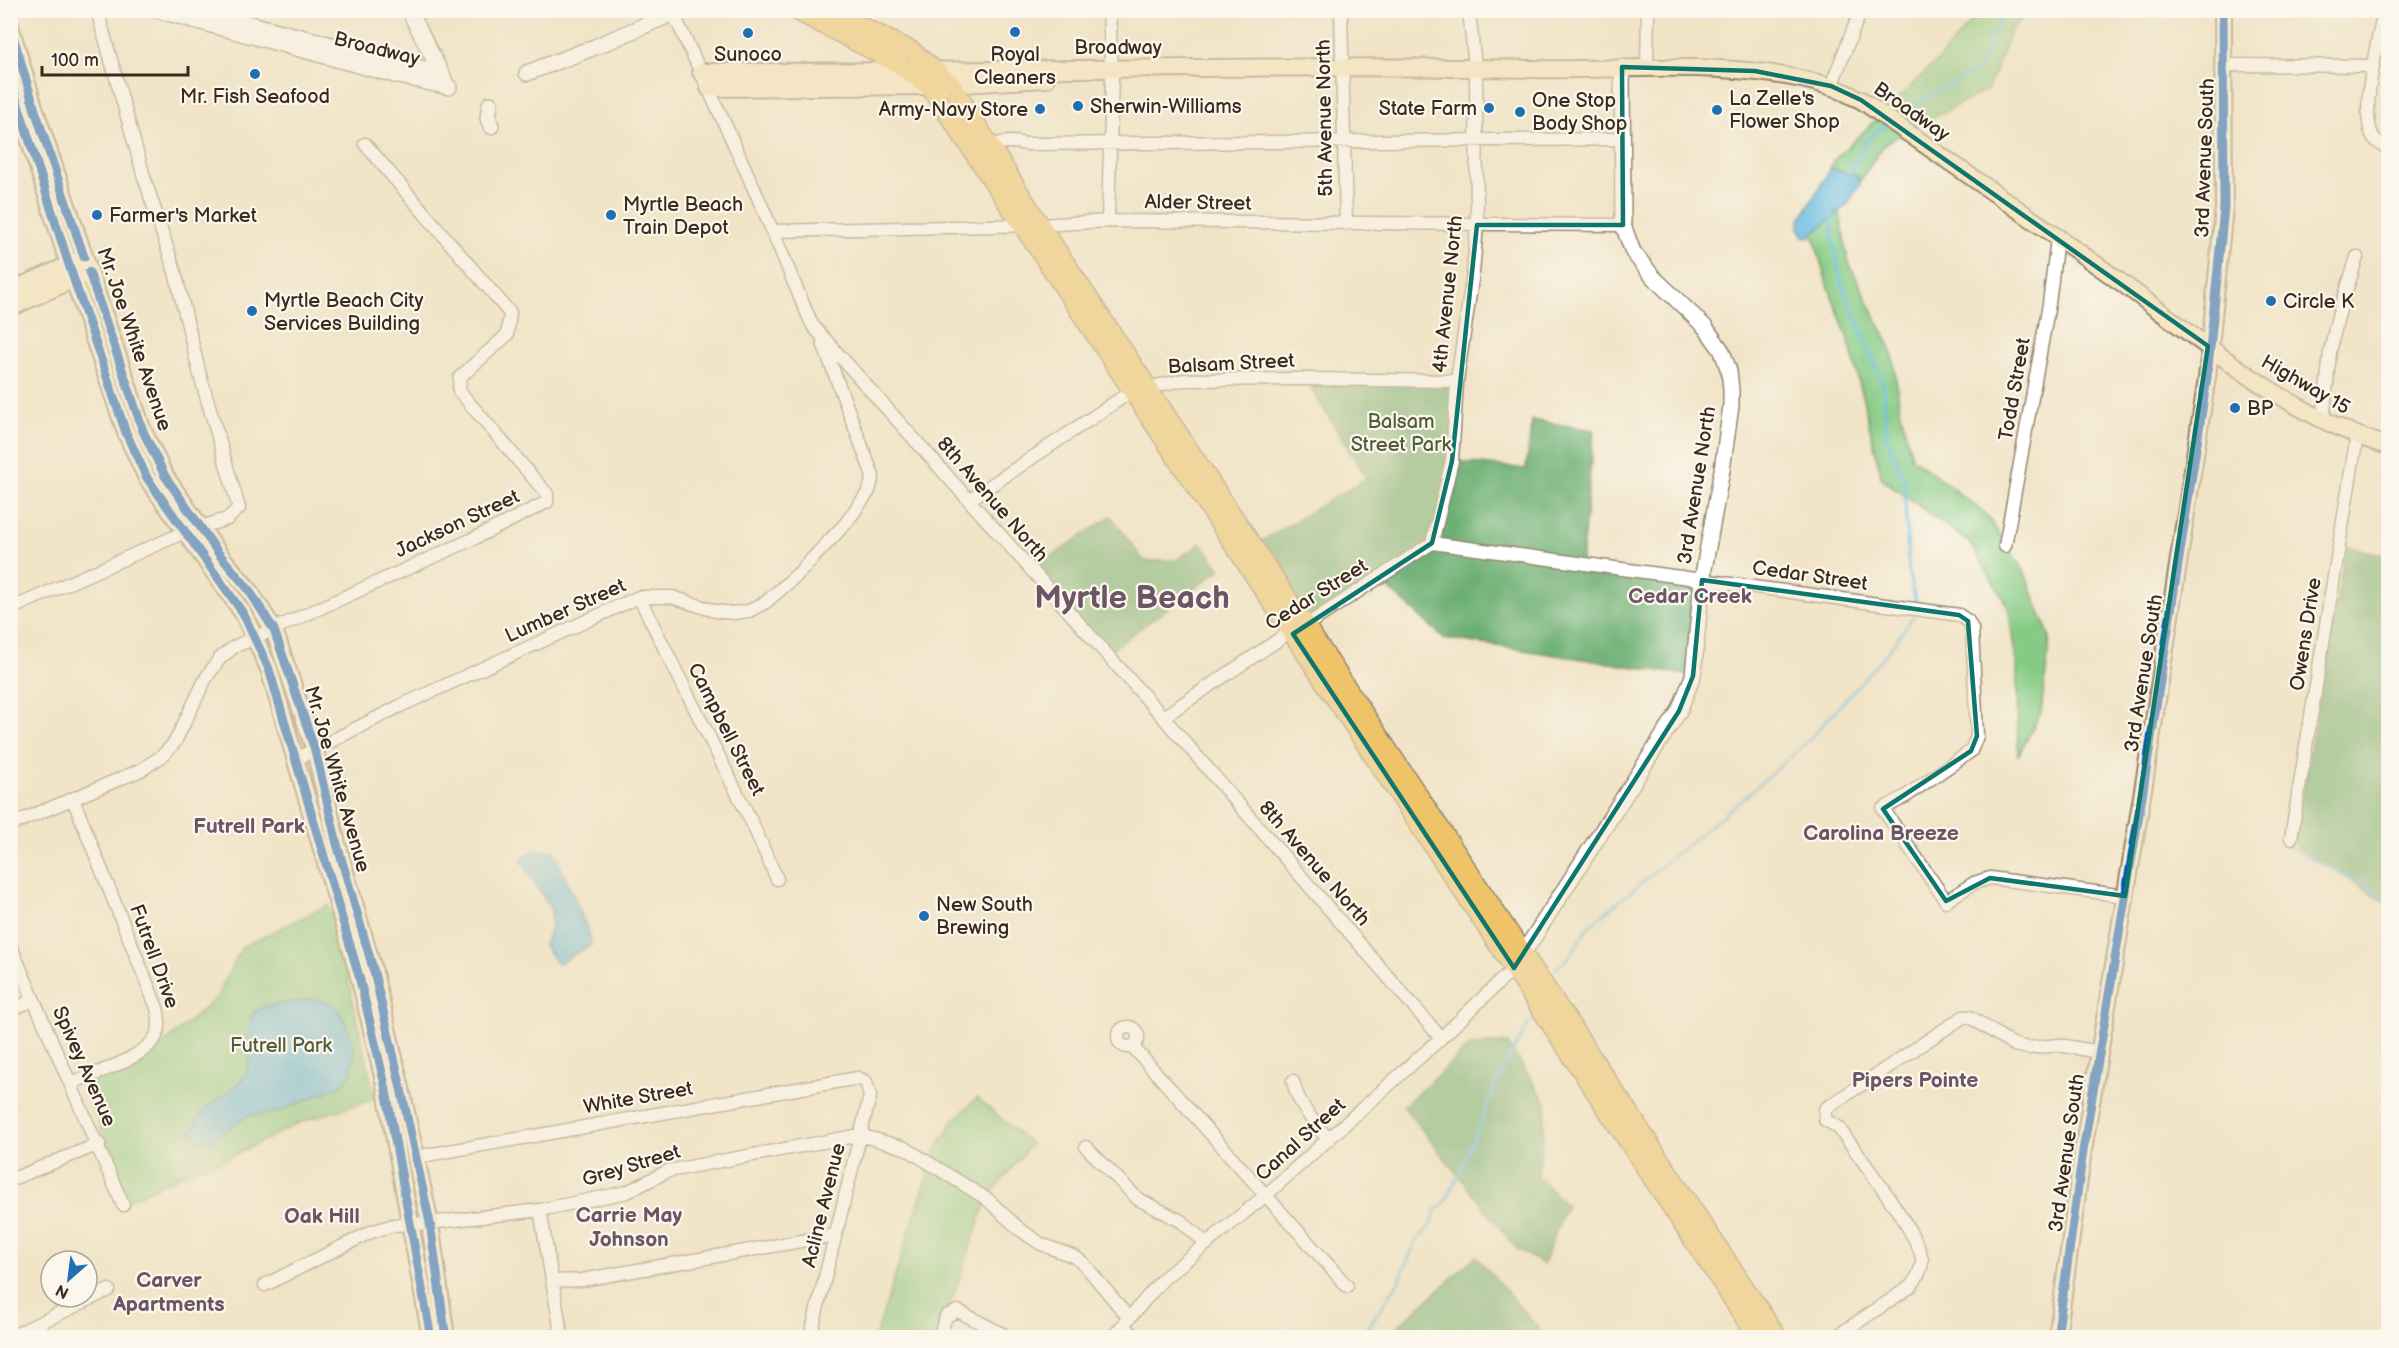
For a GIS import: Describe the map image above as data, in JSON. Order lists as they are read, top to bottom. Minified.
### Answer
{"streets":{"main road":["Broadway","3rd Avenue South","Mr. Joe White Avenue","Highway 15"],"street":["5th Avenue North","Alder Street","4th Avenue North","Balsam Street","Todd Street","3rd Avenue North","8th Avenue North","Jackson Street","Cedar Street","Lumber Street","Owens Drive","Campbell Street","Futrell Drive","Spivey Avenue","White Street","Canal Street","Grey Street","Acline Avenue"]},"crossings":[["Broadway","5th Avenue North"],["Broadway","3rd Avenue South"],["Broadway","4th Avenue North"],["Broadway","Highway 15"],["Broadway","Todd Street"],["Broadway","3rd Avenue North"],["Broadway","8th Avenue North"],["5th Avenue North","Alder Street"],["3rd Avenue South","Highway 15"],["3rd Avenue South","Cedar Street"],["Alder Street","4th Avenue North"],["Alder Street","3rd Avenue North"],["Alder Street","8th Avenue North"],["4th Avenue North","Balsam Street"],["4th Avenue North","Cedar Street"],["Mr. Joe White Avenue","Jackson Street"],["Mr. Joe White Avenue","Lumber Street"],["Mr. Joe White Avenue","White Street"],["Mr. Joe White Avenue","Grey Street"],["Balsam Street","8th Avenue North"],["Highway 15","Owens Drive"],["3rd Avenue North","Cedar Street"],["3rd Avenue North","Canal Street"],["8th Avenue North","Cedar Street"],["8th Avenue North","Lumber Street"],["8th Avenue North","Canal Street"],["Jackson Street","Futrell Drive"],["Lumber Street","Campbell Street"],["Futrell Drive","Spivey Avenue"],["White Street","Acline Avenue"],["Grey Street","Acline Avenue"]],"districts":["Cedar Creek","Myrtle Beach","Futrell Park","Carolina Breeze","Pipers Pointe","Carrie May Johnson","Oak Hill","Carver Apartments"],"parks":["Balsam Street Park","Futrell Park"],"places":["Royal Cleaners","Sunoco","Mr. Fish Seafood","Sherwin-Williams","State Farm","Army-Navy Store","La Zelle's Flower Shop","One Stop Body Shop","Farmer's Market","Myrtle Beach Train Depot","Circle K","Myrtle Beach City Services Building","BP","New South Brewing"],"scale_bar":"100 m","north":"bottom left"}
